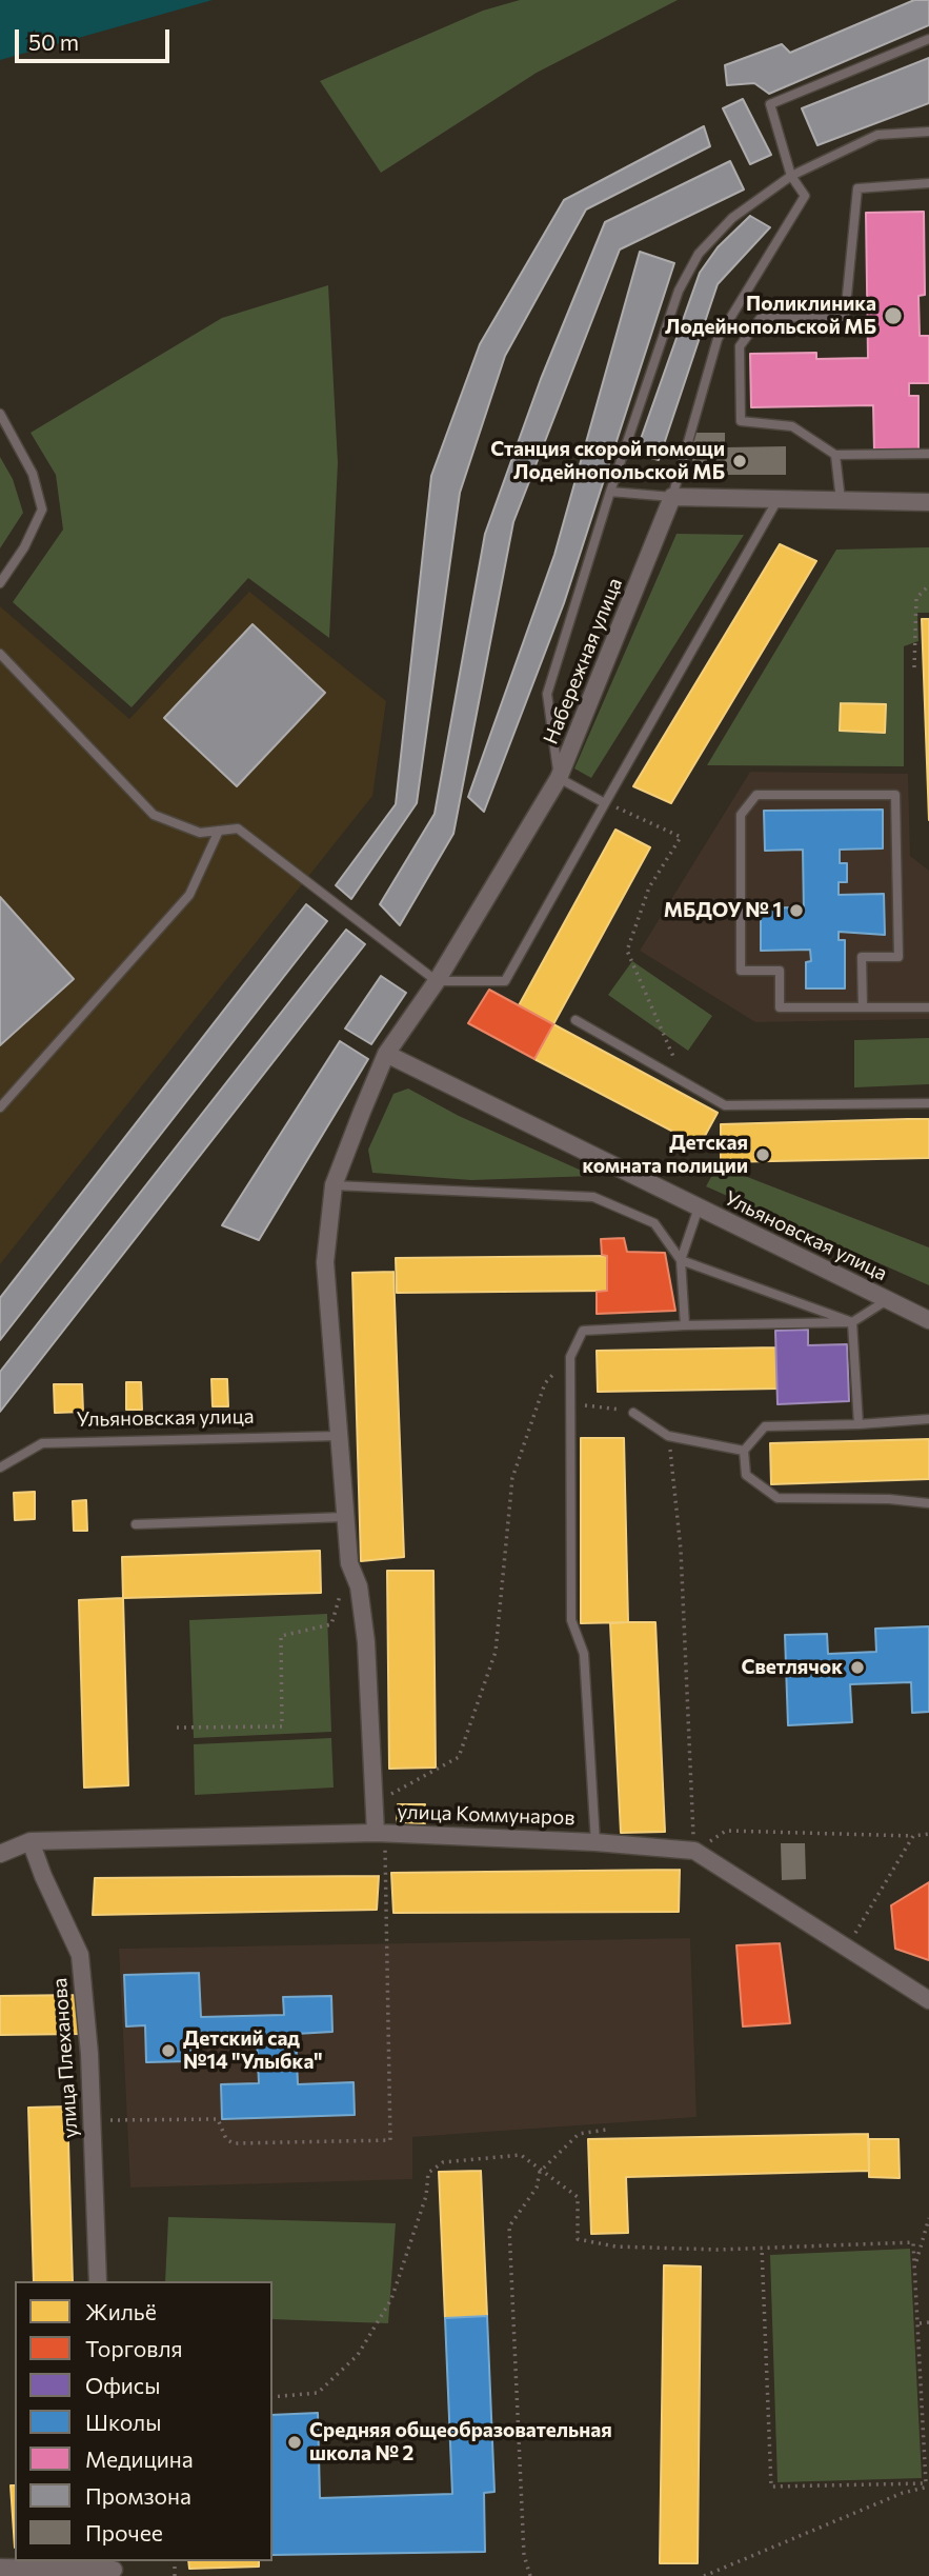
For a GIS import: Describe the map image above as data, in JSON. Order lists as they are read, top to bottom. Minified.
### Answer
{"streets":{"street":["Набережная улица","Ульяновская улица","улица Коммунаров","улица Плеханова"]},"crossings":[["Набережная улица","Ульяновская улица"],["Набережная улица","улица Коммунаров"],["улица Коммунаров","улица Плеханова"]],"places":["Поликлиника Лодейнопольской МБ","Станция скорой помощи Лодейнопольской МБ","МБДОУ № 1","Детская комната полиции","Светлячок","Детский сад №14 \"Улыбка\"","Средняя общеобразовательная школа № 2"],"legend":["Жильё","Торговля","Офисы","Школы","Медицина","Промзона","Прочее"],"scale_bar":"50 m"}
